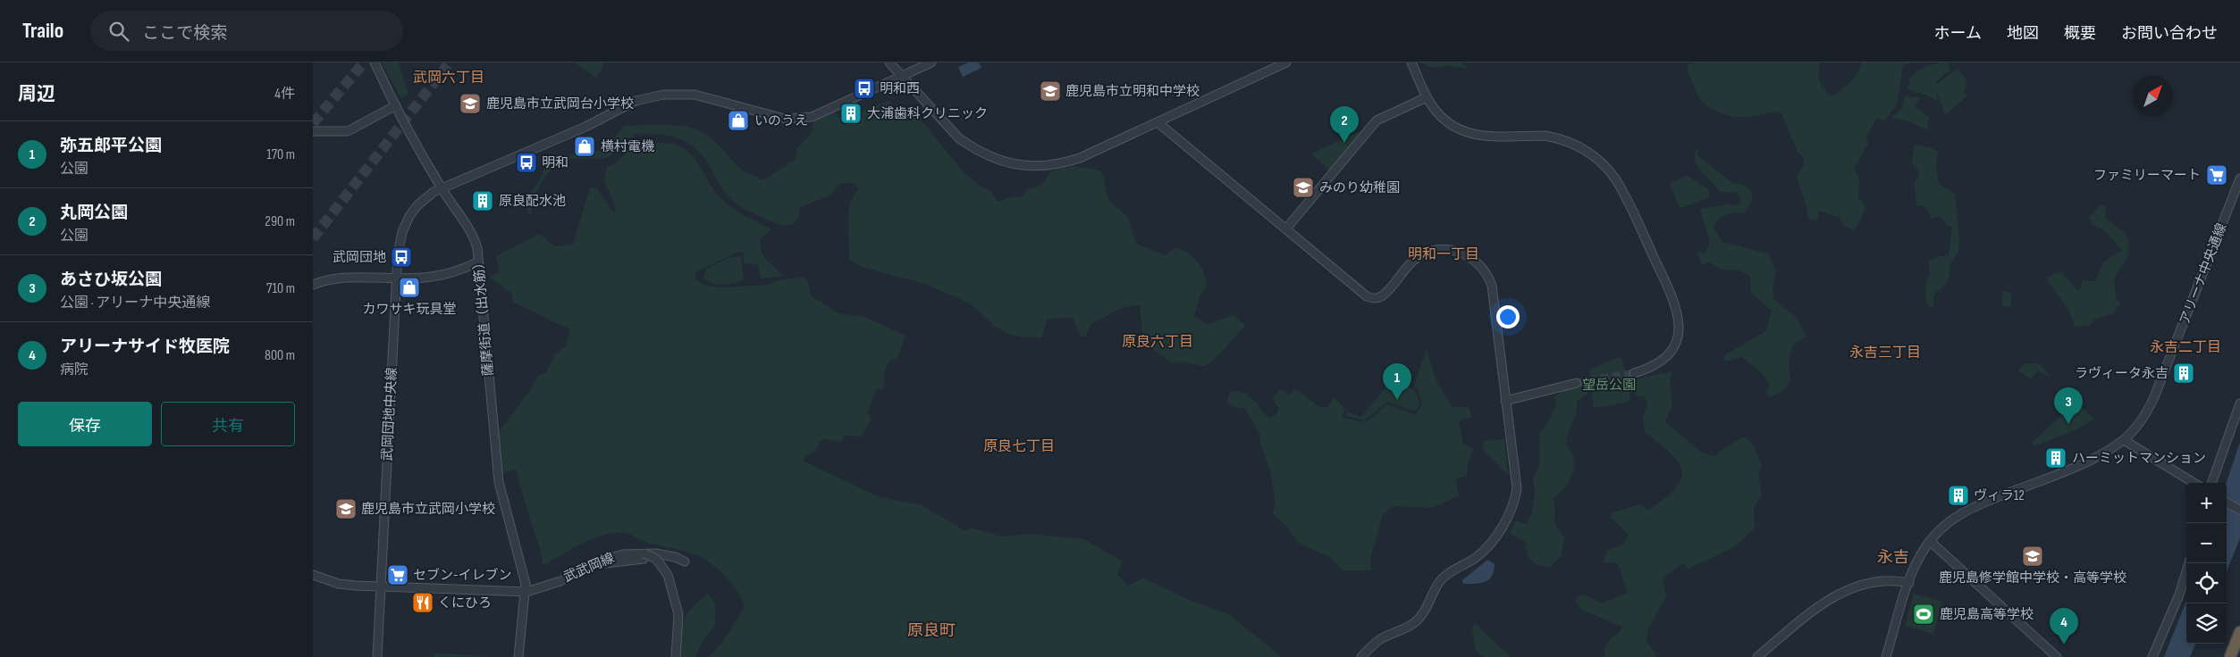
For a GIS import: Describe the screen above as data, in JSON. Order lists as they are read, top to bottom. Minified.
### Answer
{"streets":{"street":["アリーナ中央通線","薩摩街道（出水筋）","武岡団地中央線","武武岡線"]},"crossings":[["薩摩街道（出水筋）","武岡団地中央線"],["薩摩街道（出水筋）","武武岡線"]],"districts":["武岡六丁目","明和一丁目","原良六丁目","永吉二丁目","永吉三丁目","原良七丁目","永吉","原良町"],"parks":["望岳公園"],"places":{"bus stop":["明和西","明和","武岡団地"],"school or university":["鹿児島市立明和中学校","鹿児島市立武岡台小学校","みのり幼稚園","鹿児島市立武岡小学校","鹿児島修学館中学校・高等学校"],"building":["大浦歯科クリニック","原良配水池","ラヴィータ永吉","ハーミットマンション","ヴィラ12"],"shop":["いのうえ","横村電機","カワサキ玩具堂"],"supermarket":["ファミリーマート","セブン-イレブン"],"restaurant":["くにひろ"],"sports":["鹿児島高等学校"]},"north":"top right","page":{"header":"Trailo","search":"ここで検索","nav":["ホーム","地図","概要","お問い合わせ"],"heading":["周辺","4件"],"pins":["2","1","3","4"],"list":[{"mark":"1","name":"弥五郎平公園","note":"公園","value":"170 m"},{"mark":"2","name":"丸岡公園","note":"公園","value":"290 m"},{"mark":"3","name":"あさひ坂公園","note":"公園 · アリーナ中央通線","value":"710 m"},{"mark":"4","name":"アリーナサイド牧医院","note":"病院","value":"800 m"}],"buttons":["保存","共有"],"map_buttons":["+","−"]}}
